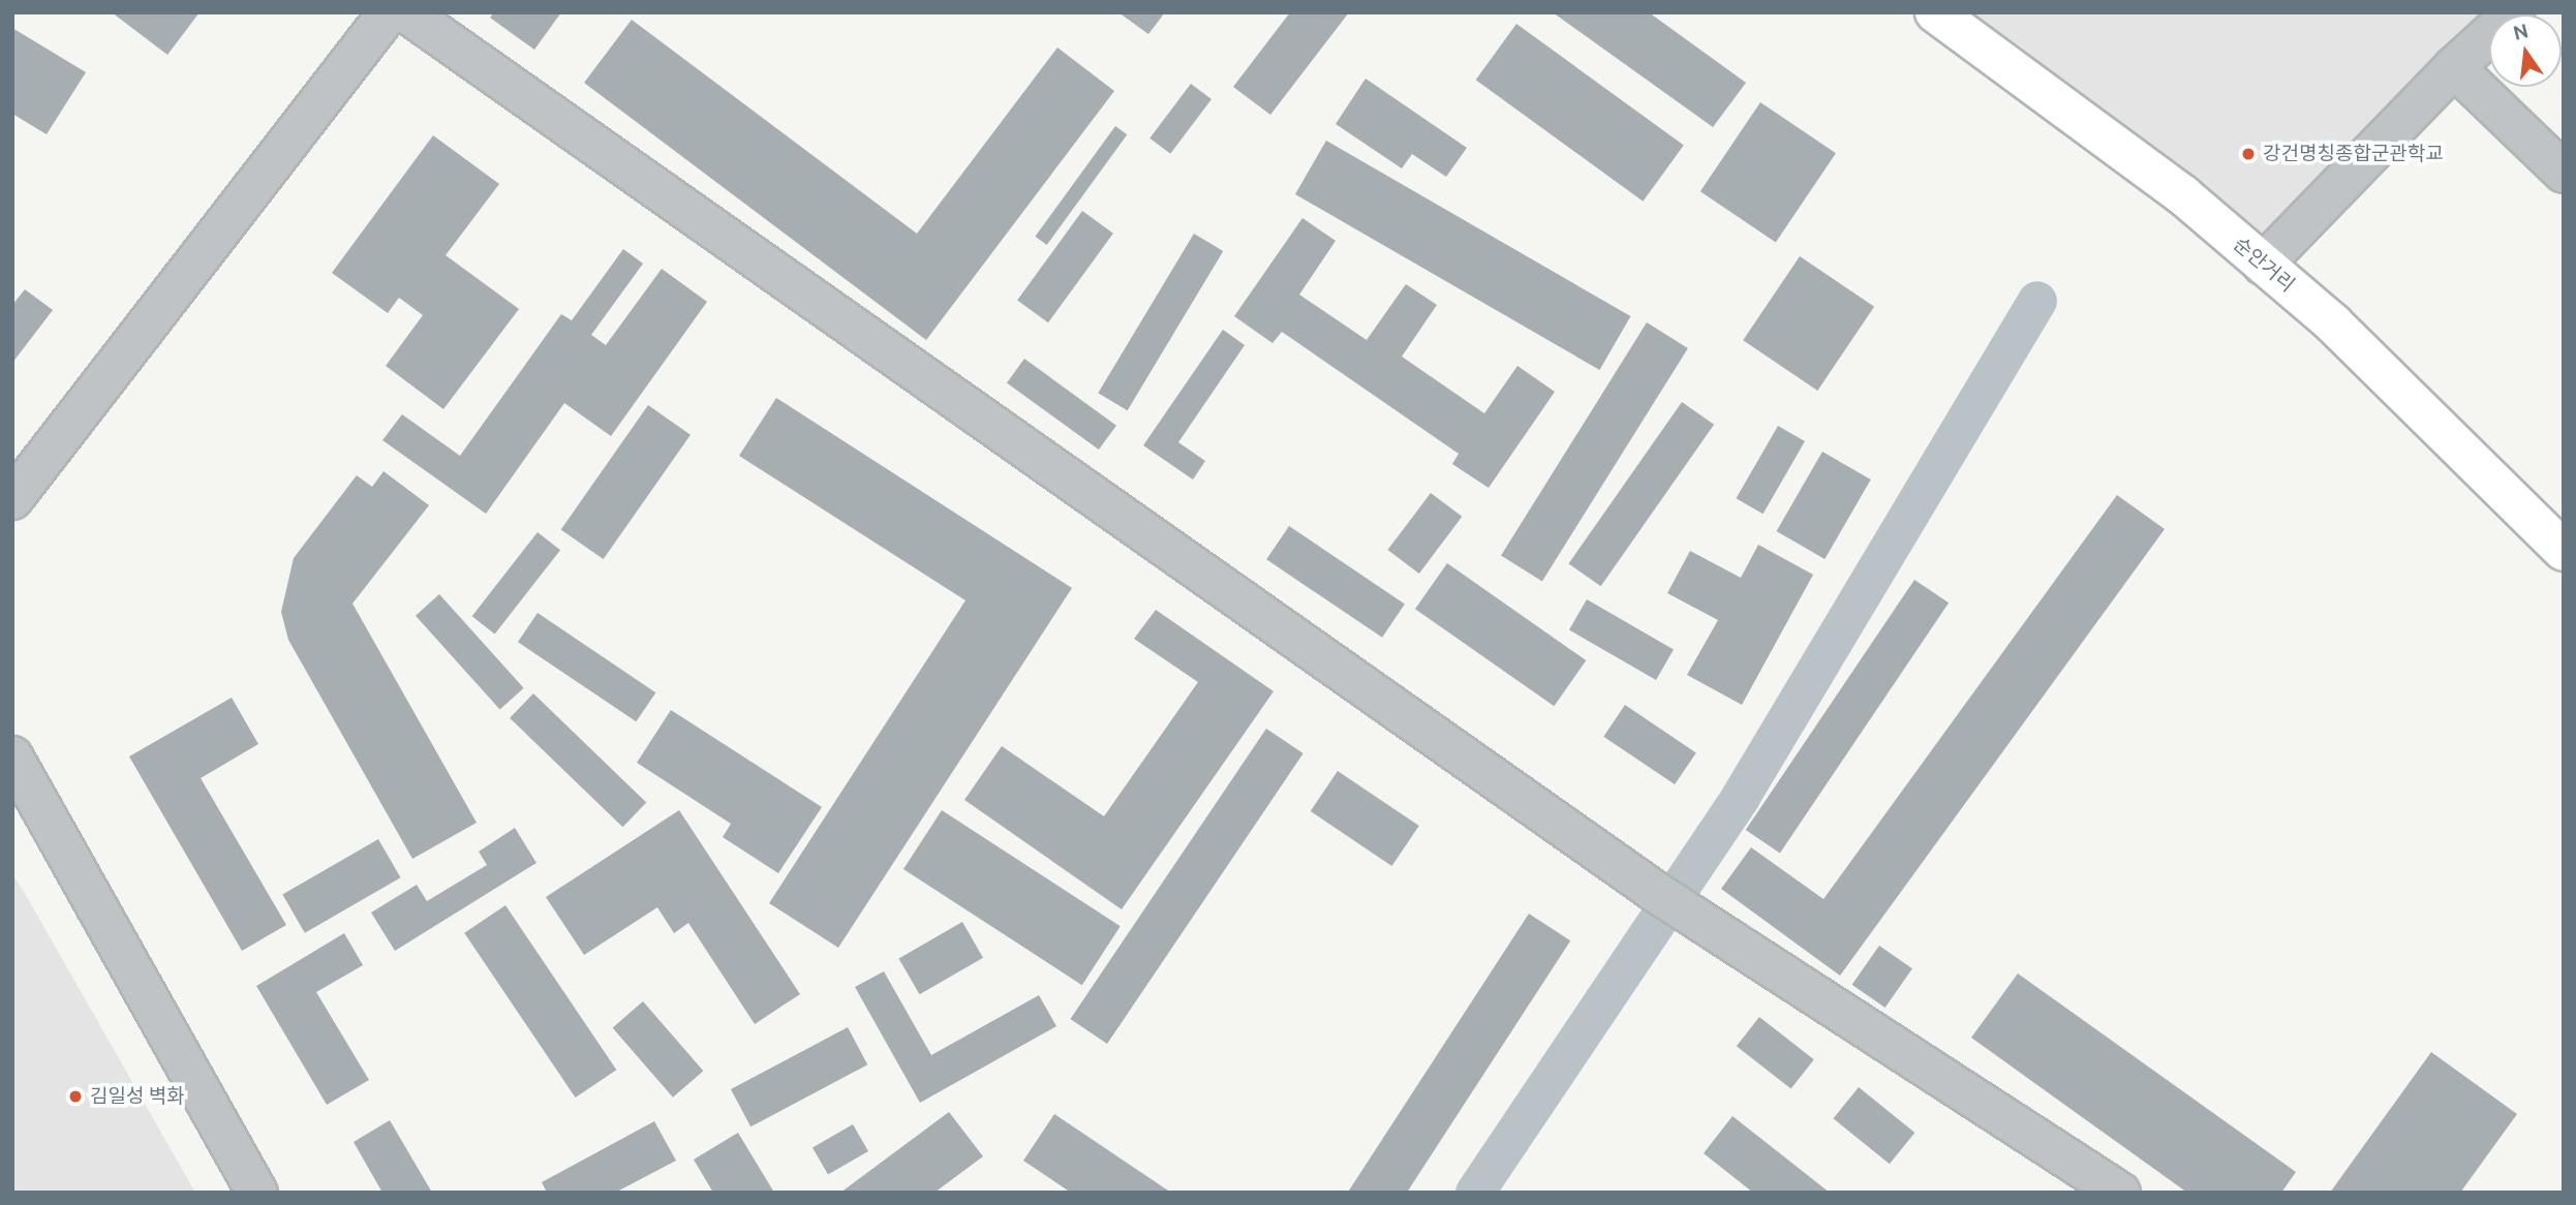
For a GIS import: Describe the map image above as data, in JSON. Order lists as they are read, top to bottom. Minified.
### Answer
{"streets":{"main road":["순안거리"]},"places":["강건명칭종합군관학교","김일성 벽화"],"north":"top"}
